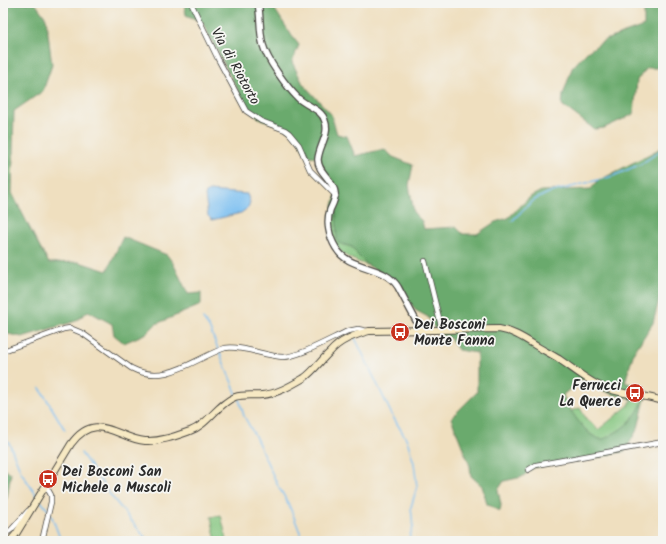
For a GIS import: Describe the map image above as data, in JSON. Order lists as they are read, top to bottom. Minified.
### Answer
{"streets":{"street":["Via di Riotorto"]},"places":{"bus stop":["Dei Bosconi Monte Fanna","Ferrucci La Querce","Dei Bosconi San Michele a Muscoli"]}}
